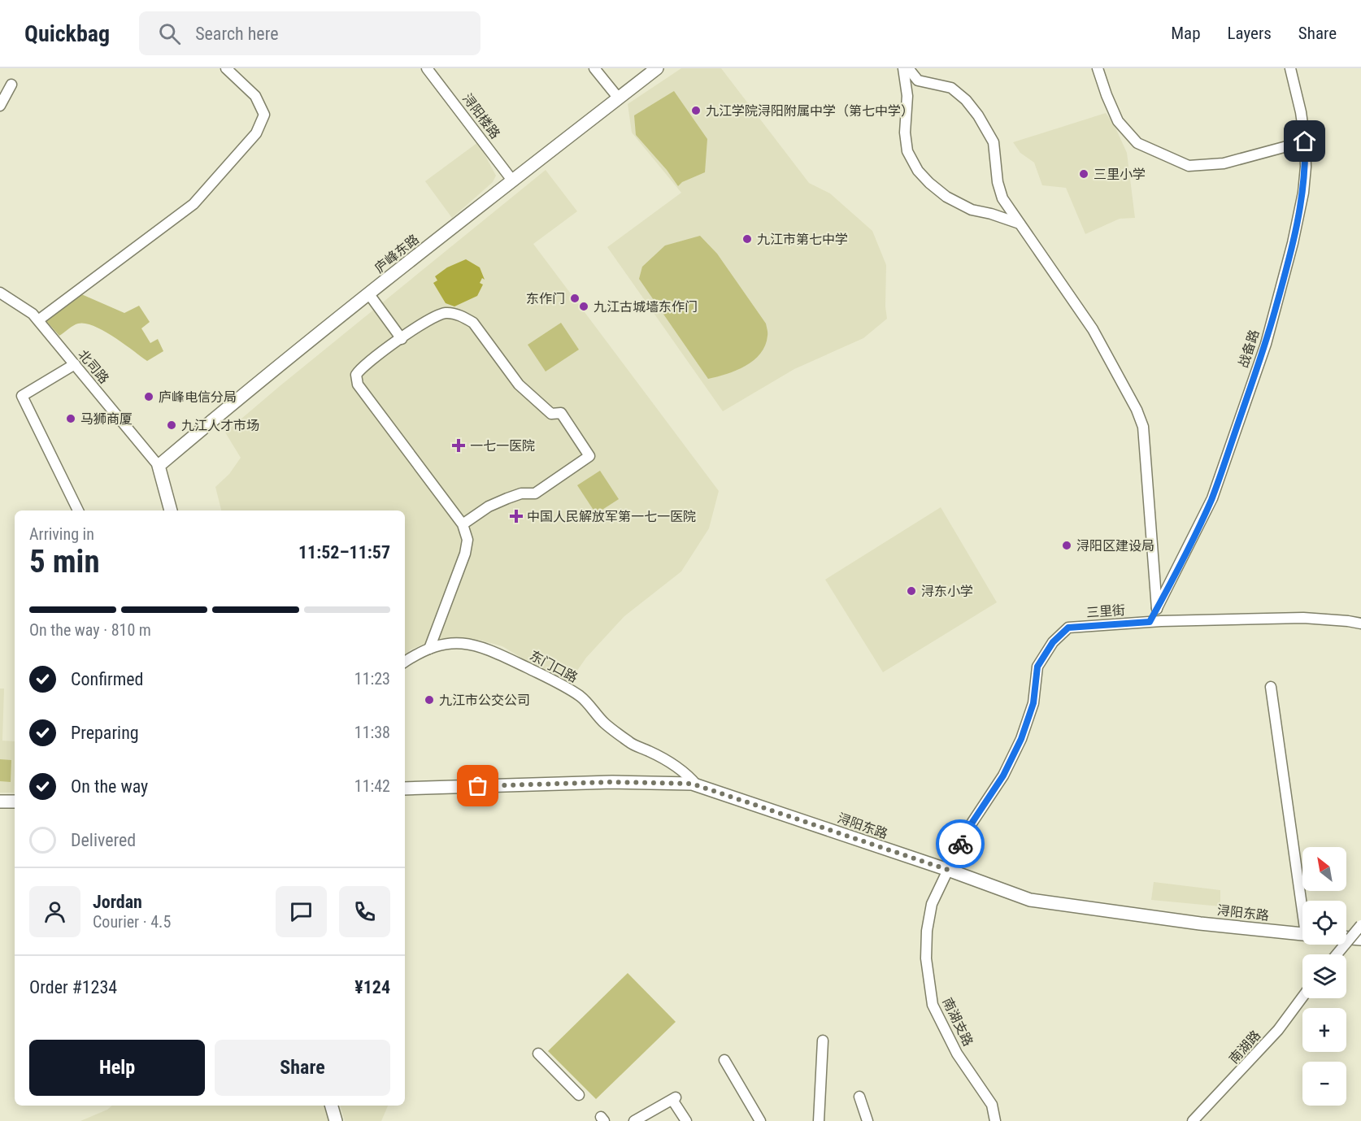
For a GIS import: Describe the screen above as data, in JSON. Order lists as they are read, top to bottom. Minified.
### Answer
{"streets":{"main road":["庐峰东路","浔阳东路"],"street":["浔阳楼路","战备路","北司路","三里街","东门口路","南湖支路","南湖路"]},"crossings":[["浔阳楼路","庐峰东路"],["庐峰东路","北司路"],["战备路","三里街"],["三里街","浔阳东路"],["三里街","南湖支路"],["东门口路","浔阳东路"],["浔阳东路","南湖支路"]],"places":{"other":["九江学院浔阳附属中学（第七中学）","三里小学","九江市第七中学","东作门","九江古城墙东作门","庐峰电信分局","马狮商厦","九江人才市场","浔阳区建设局","浔东小学","九江市公交公司"],"health":["一七一医院","中国人民解放军第一七一医院"]},"north":"top left","page":{"header":"Quickbag","search":"Search here","nav":["Map","Layers","Share"],"heading":["5 min","Arriving in","11:52–11:57"],"panel":["Jordan","Courier · 4.5","Order #1234","¥124"],"bar":"On the way · 810 m","list":[["Confirmed","11:23"],["Preparing","11:38"],["On the way","11:42"],"Delivered"],"map_buttons":["+","−"],"buttons":["Help","Share"]}}
